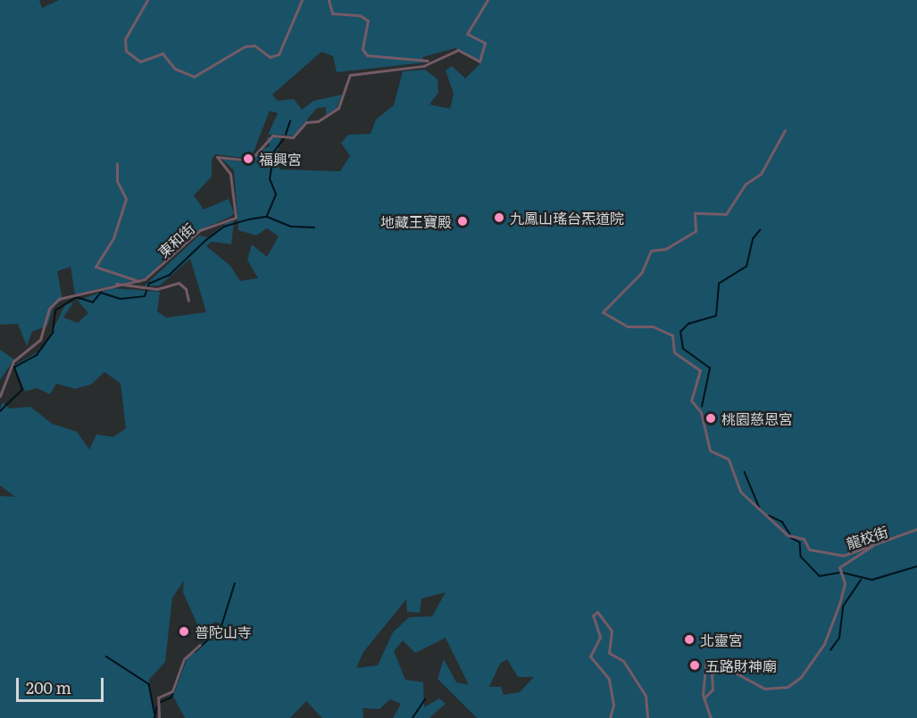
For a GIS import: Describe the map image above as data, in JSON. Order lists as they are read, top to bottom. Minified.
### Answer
{"streets":{"street":["東和街","龍校街"]},"places":["福興宮","九鳳山瑤台炁道院","地藏王寶殿","桃園慈恩宮","普陀山寺","北靈宮","五路財神廟"],"scale_bar":"200 m"}
